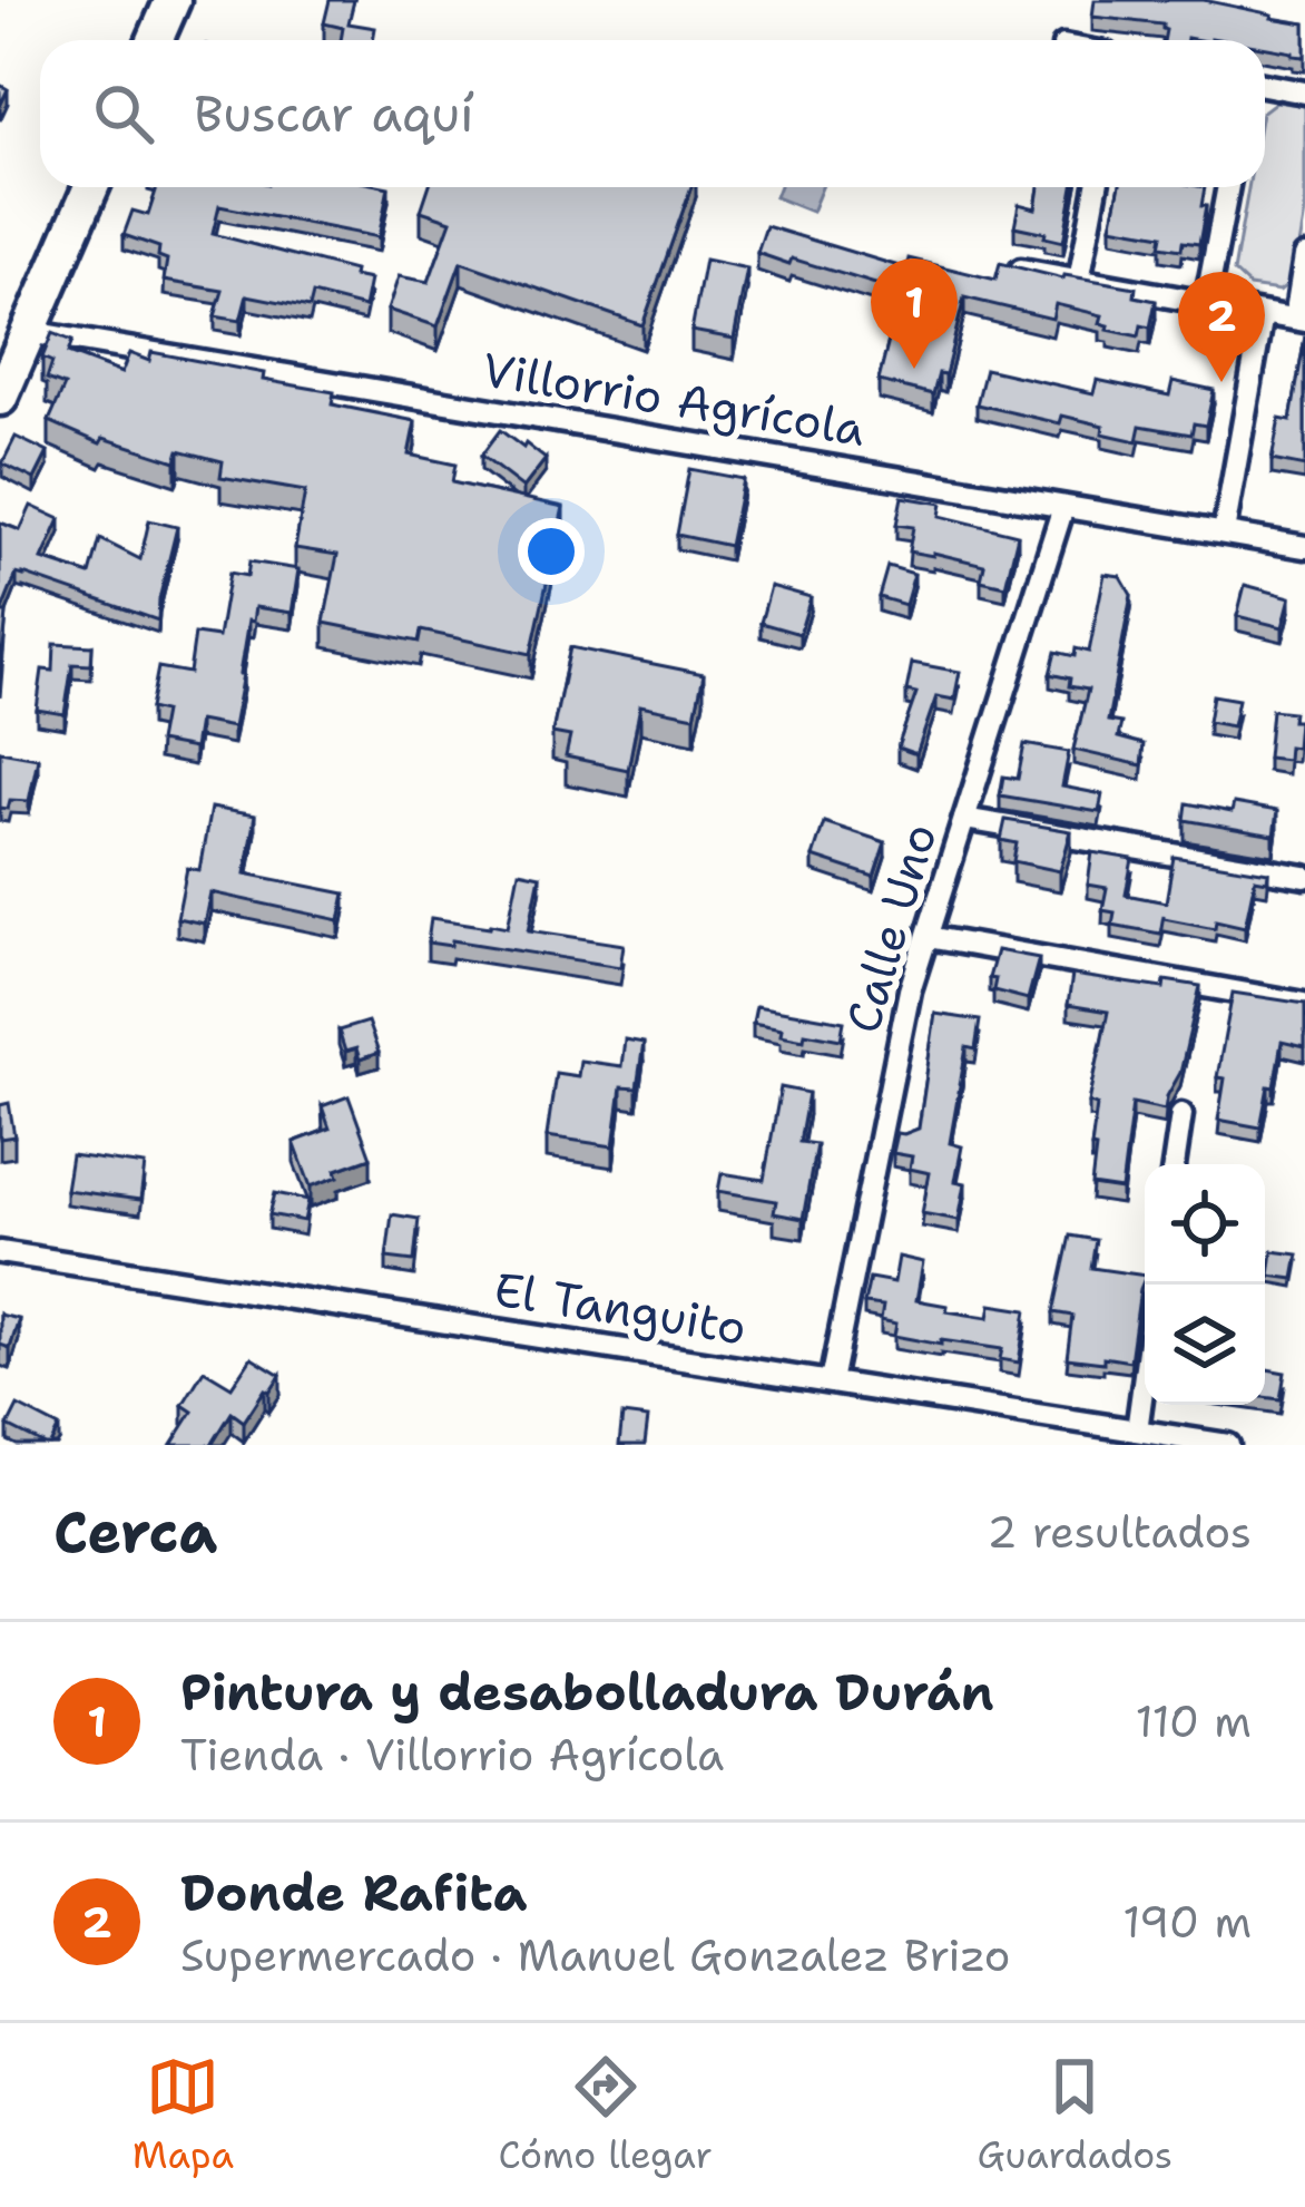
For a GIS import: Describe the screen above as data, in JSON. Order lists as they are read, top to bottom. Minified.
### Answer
{"streets":{"street":["Villorrio Agrícola","Calle Uno","El Tanguito"]},"crossings":[["Villorrio Agrícola","Calle Uno"],["Calle Uno","El Tanguito"]],"page":{"search":"Buscar aquí","pins":["1","2"],"heading":["Cerca","2 resultados"],"list":[{"mark":"1","name":"Pintura y desabolladura Durán","note":"Tienda · Villorrio Agrícola","value":"110 m"},{"mark":"2","name":"Donde Rafita","note":"Supermercado · Manuel Gonzalez Brizo","value":"190 m"}],"nav":["Mapa","Cómo llegar","Guardados"]}}
